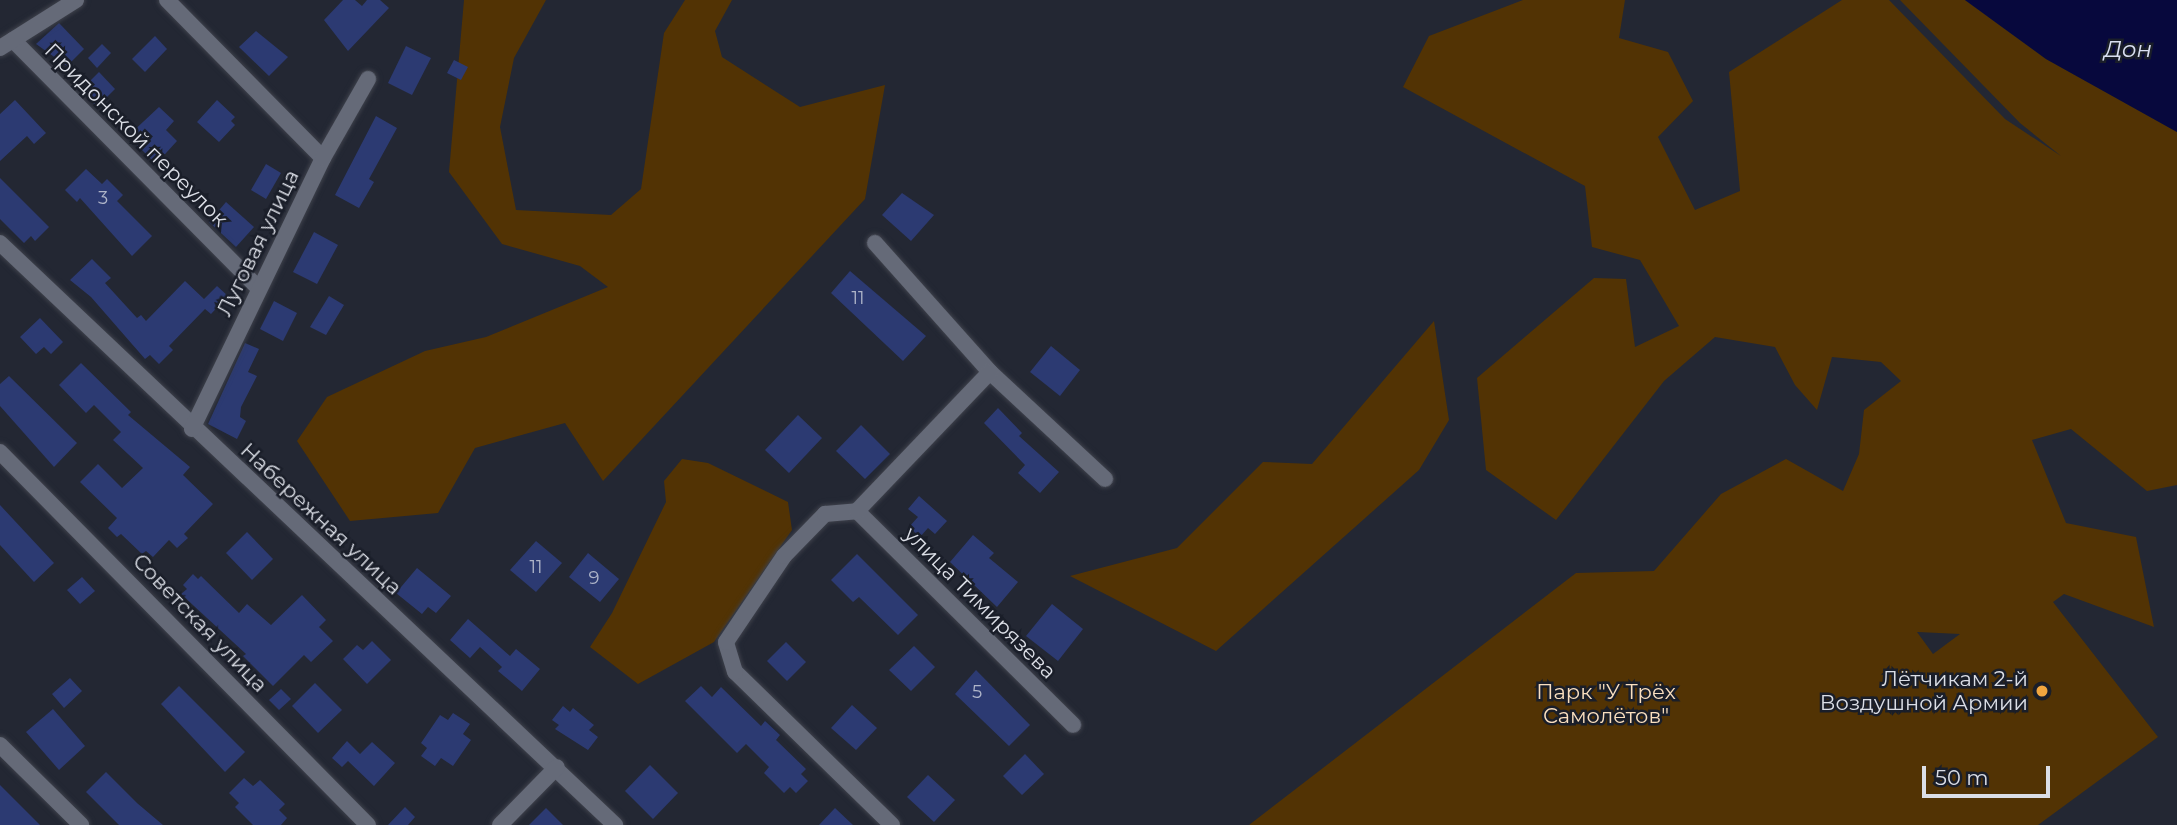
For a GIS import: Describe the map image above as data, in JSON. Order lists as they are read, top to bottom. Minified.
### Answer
{"streets":{"street":["Придонской переулок","Луговая улица","Набережная улица","улица Тимирязева","Советская улица"]},"crossings":[["Придонской переулок","Луговая улица"],["Луговая улица","Набережная улица"]],"water":["Дон"],"parks":["Парк \"У Трёх Самолётов\""],"places":["Лётчикам 2-й Воздушной Армии"],"house_numbers":["3","11","11","9","5"],"scale_bar":"50 m"}
